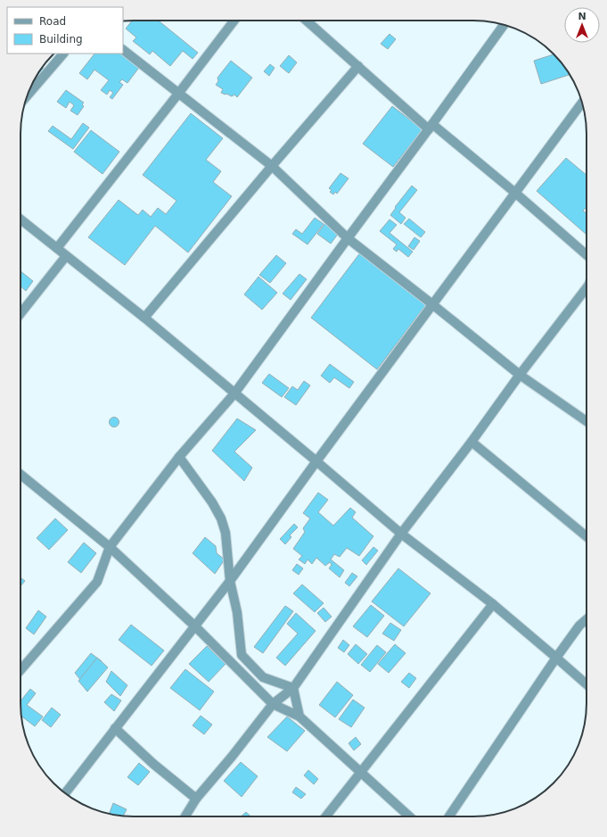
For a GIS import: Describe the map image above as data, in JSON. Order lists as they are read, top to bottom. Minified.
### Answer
{"legend":["Road","Building"],"north":"top"}
